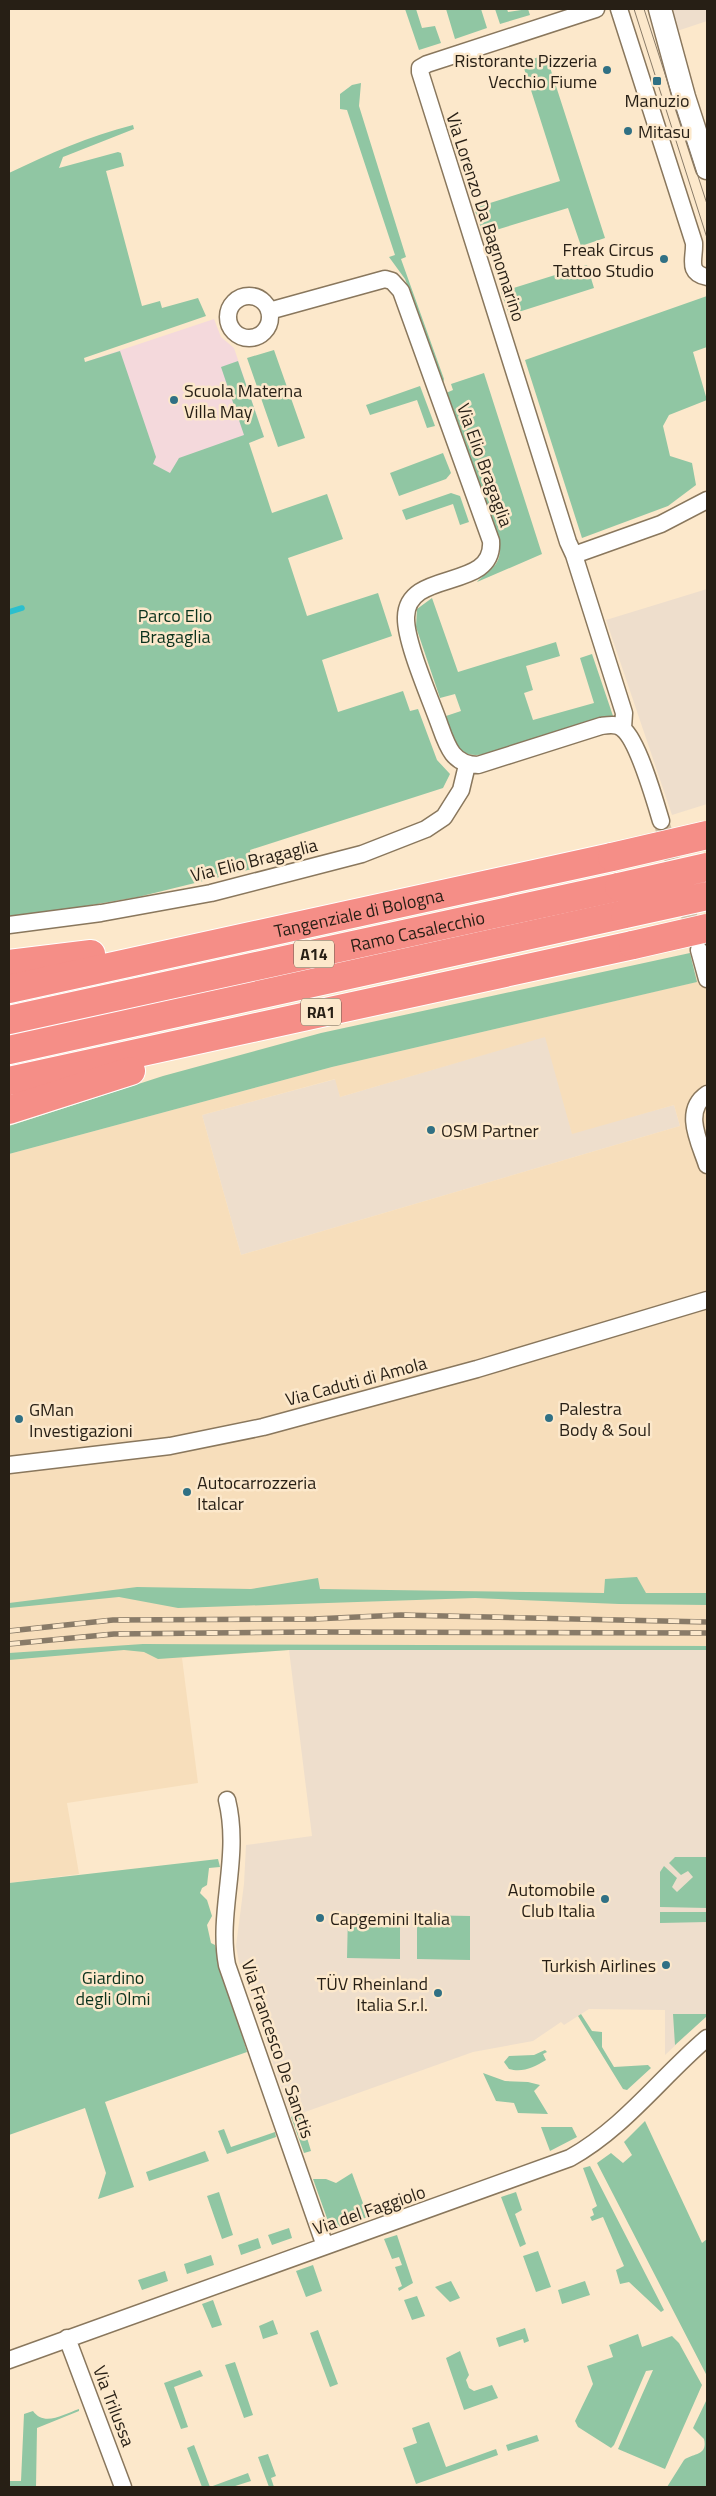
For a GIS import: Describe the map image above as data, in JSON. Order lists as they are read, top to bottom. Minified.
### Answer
{"streets":{"highway":["Tangenziale di Bologna","Ramo Casalecchio","A14","RA1"],"street":["Via Lorenzo Da Bagnomarino","Via Elio Bragaglia","Via Caduti di Amola","Via Francesco De Sanctis","Via del Faggiolo","Via Trilussa"]},"crossings":[["Via Francesco De Sanctis","Via del Faggiolo"],["Via del Faggiolo","Via Trilussa"]],"parks":["Parco Elio Bragaglia","Giardino degli Olmi"],"places":{"other":["Ristorante Pizzeria Vecchio Fiume","Mitasu","Freak Circus Tattoo Studio","Scuola Materna Villa May","OSM Partner","Palestra Body & Soul","GMan Investigazioni","Autocarrozzeria Italcar","Automobile Club Italia","Capgemini Italia","Turkish Airlines","TÜV Rheinland Italia S.r.l."],"transit":["Manuzio"]}}
